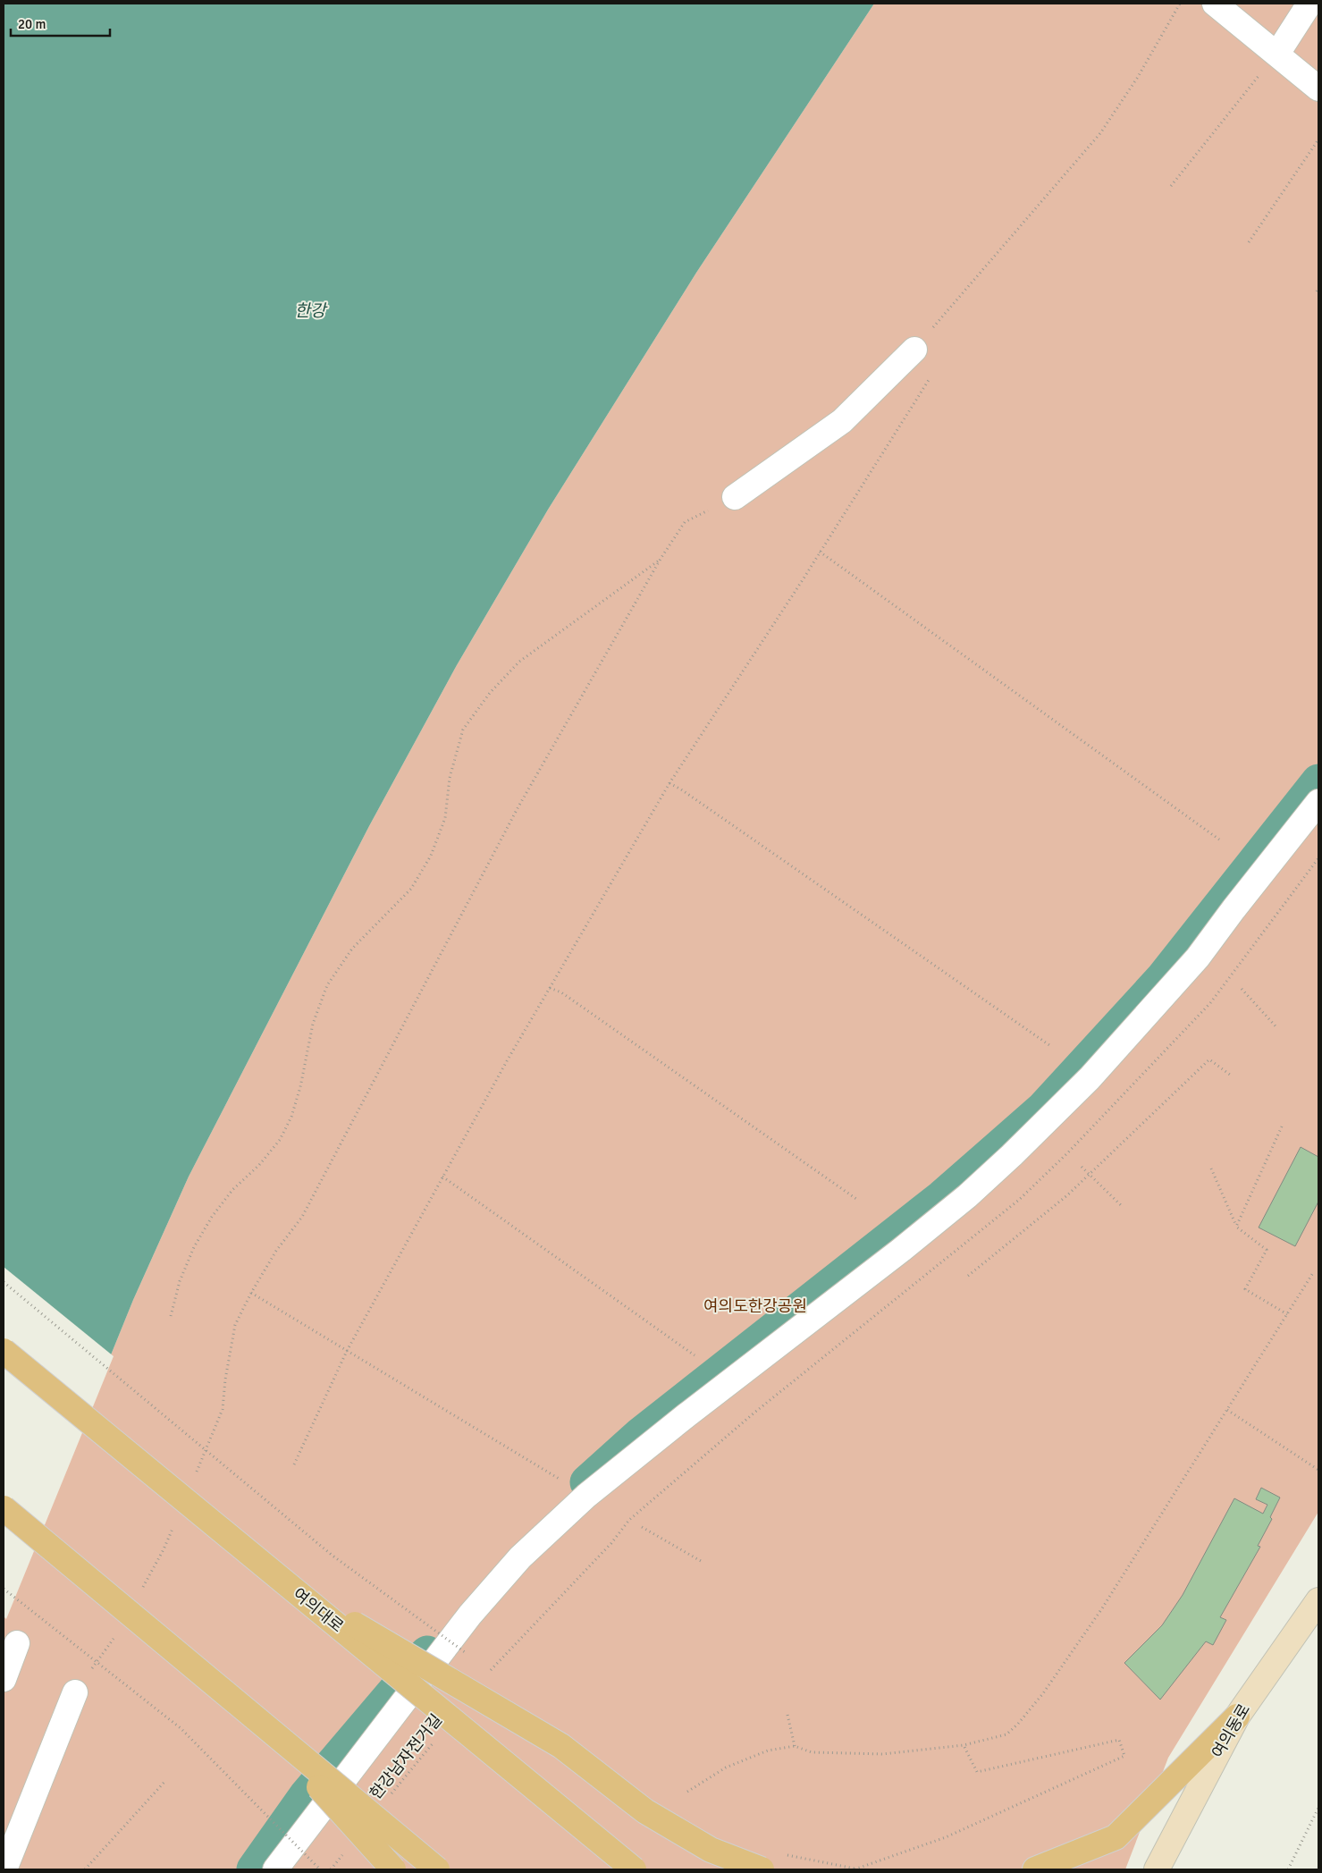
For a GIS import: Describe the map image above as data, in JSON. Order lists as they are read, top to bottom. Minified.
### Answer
{"streets":{"main road":["여의대로","여의동로"],"path":["한강남자전거길"]},"water":["한강"],"parks":["여의도한강공원"],"scale_bar":"20 m"}
